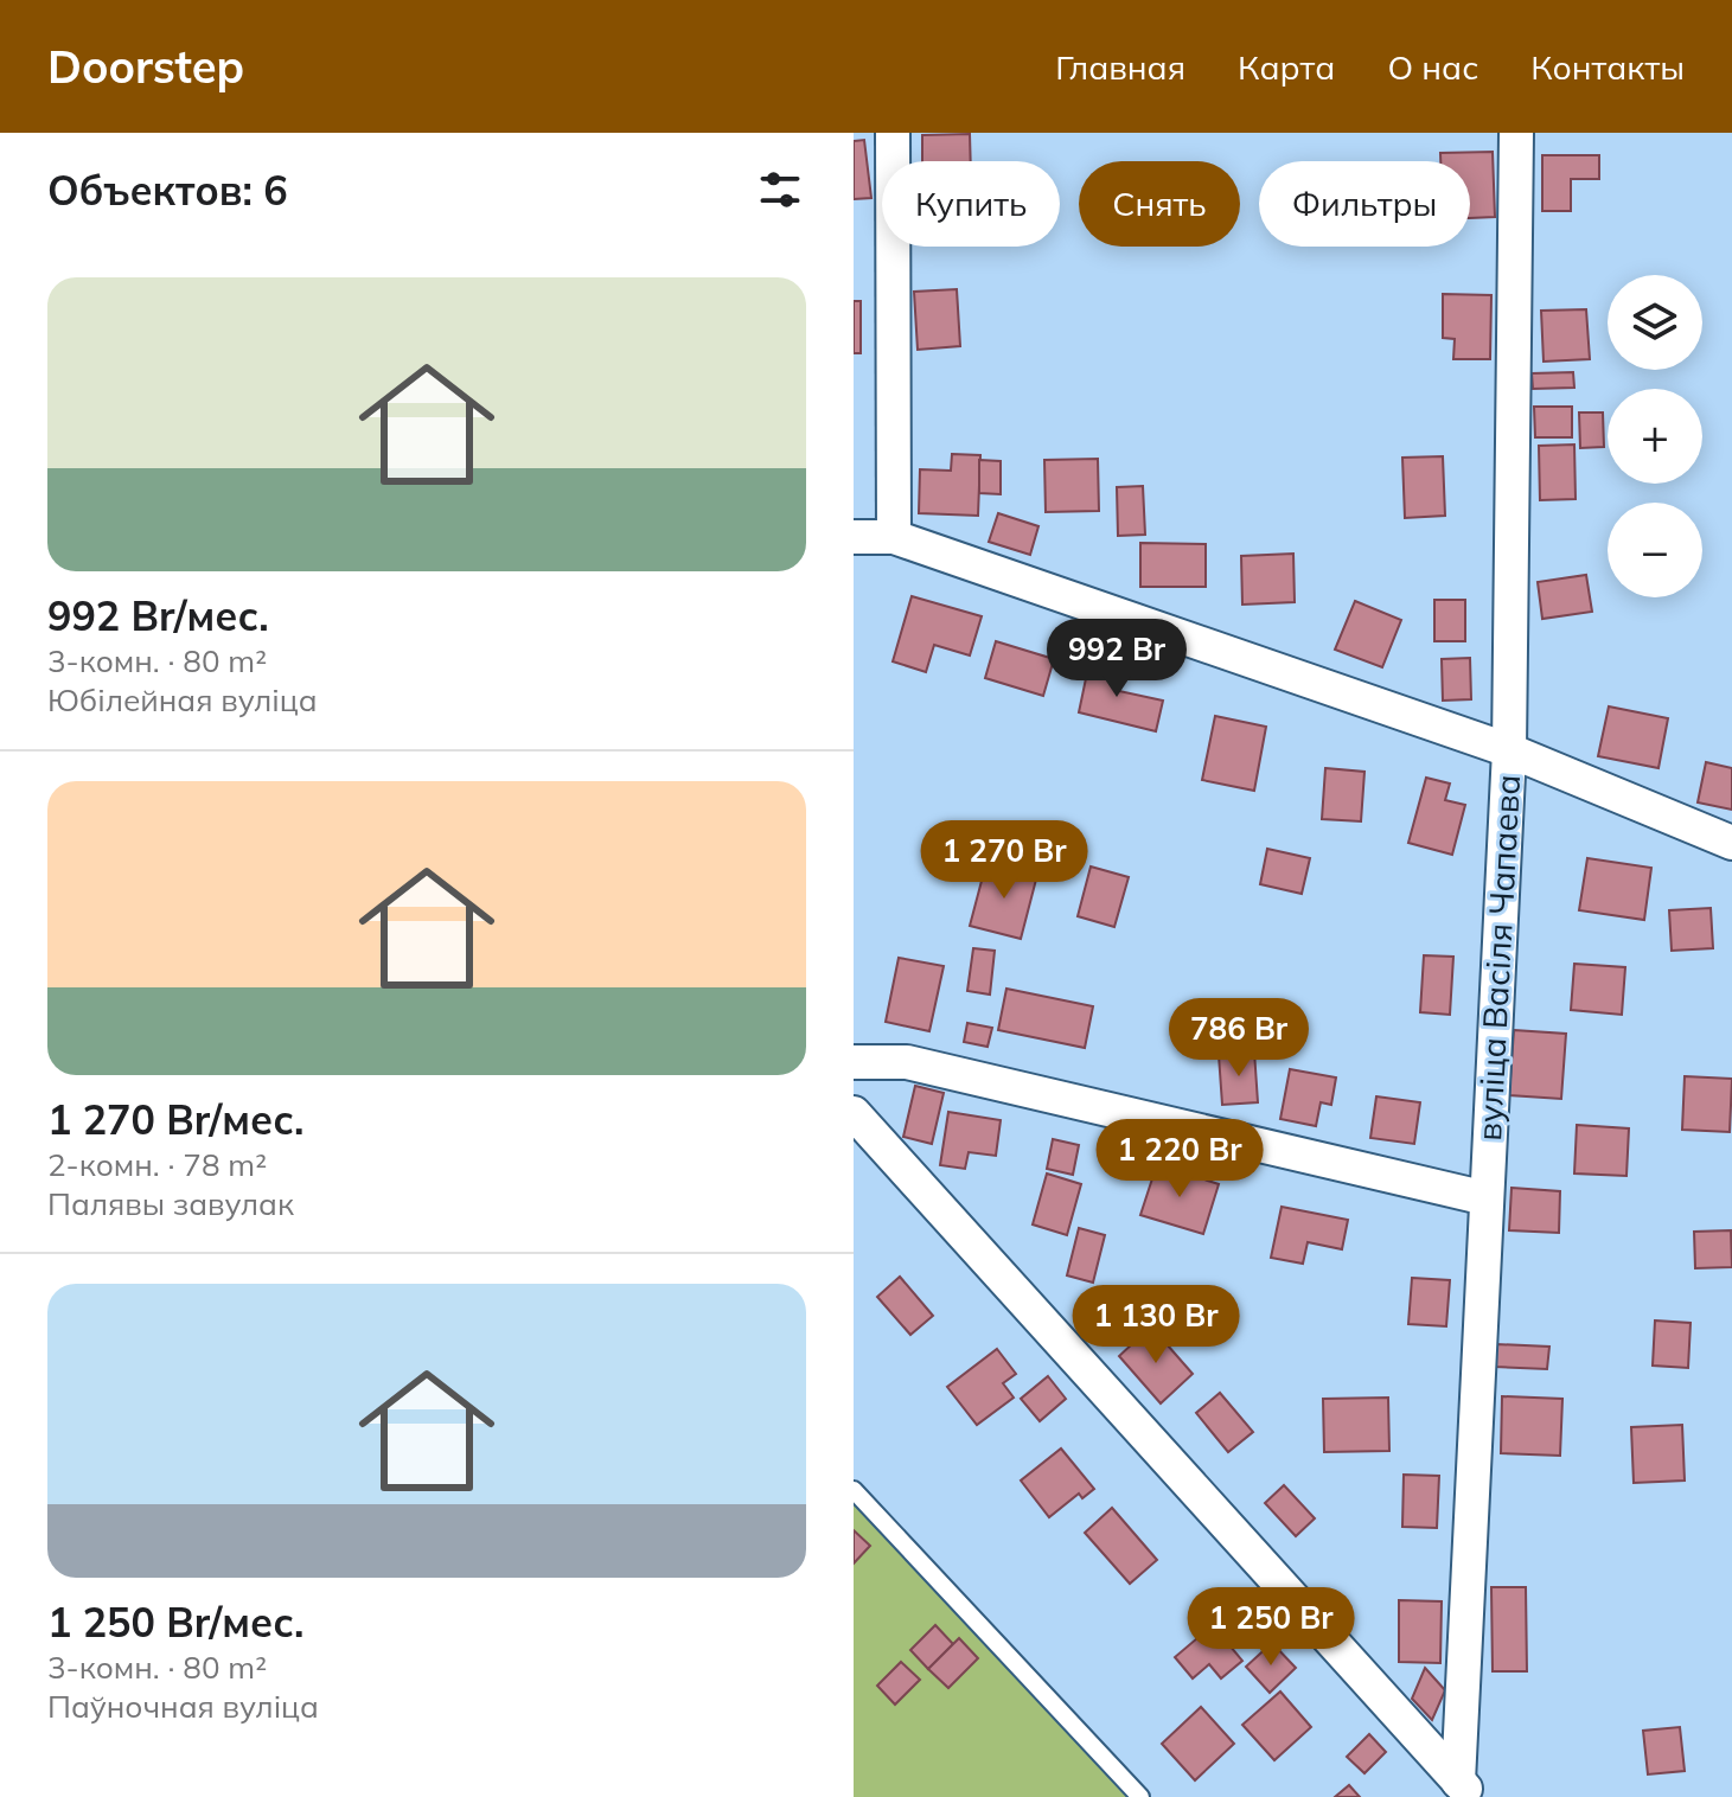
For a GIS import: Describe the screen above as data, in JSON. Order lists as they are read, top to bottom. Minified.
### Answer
{"streets":{"street":["вуліца Васіля Чапаева"]},"page":{"header":"Doorstep","nav":["Главная","Карта","О нас","Контакты"],"heading":"Объектов: 6","chip":["Купить","Снять","Фильтры"],"list":[{"name":"992 Br/мес.","note":"3-комн. · 80 m² · Юбілейная вуліца"},{"name":"1 270 Br/мес.","note":"2-комн. · 78 m² · Палявы завулак"},{"name":"1 250 Br/мес.","note":"3-комн. · 80 m² · Паўночная вуліца"}],"map_buttons":["+","−"],"price":["992 Br","1 270 Br","786 Br","1 220 Br","1 130 Br","1 250 Br"]}}
